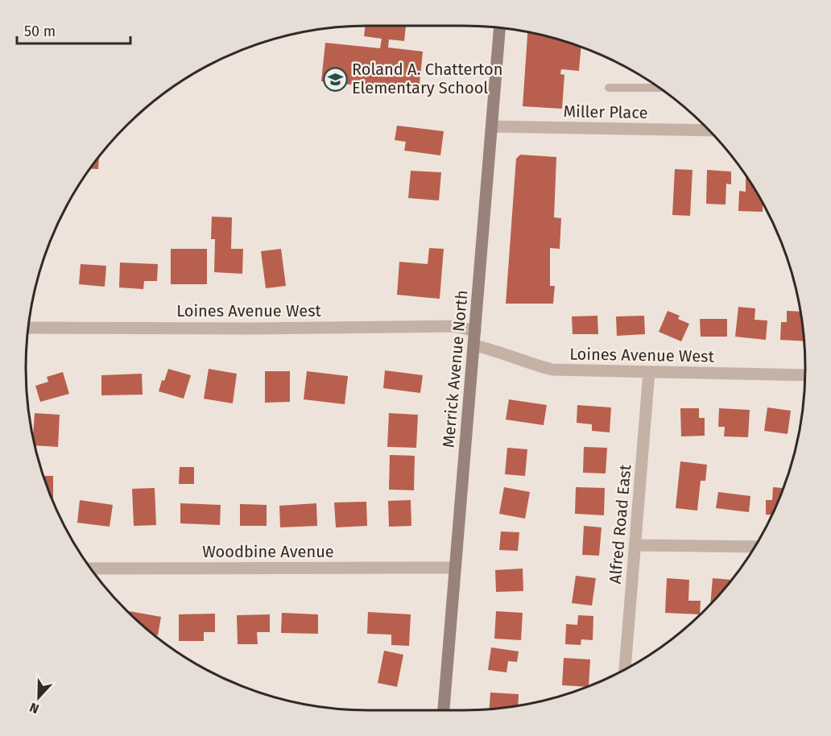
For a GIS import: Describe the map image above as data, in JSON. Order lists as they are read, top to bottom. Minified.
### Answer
{"streets":{"main road":["Merrick Avenue North"],"street":["Miller Place","Loines Avenue West","Alfred Road East","Woodbine Avenue"]},"crossings":[["Miller Place","Merrick Avenue North"],["Loines Avenue West","Merrick Avenue North"],["Loines Avenue West","Alfred Road East"],["Merrick Avenue North","Woodbine Avenue"]],"places":{"school or university":["Roland A. Chatterton Elementary School"]},"scale_bar":"50 m","north":"bottom"}
